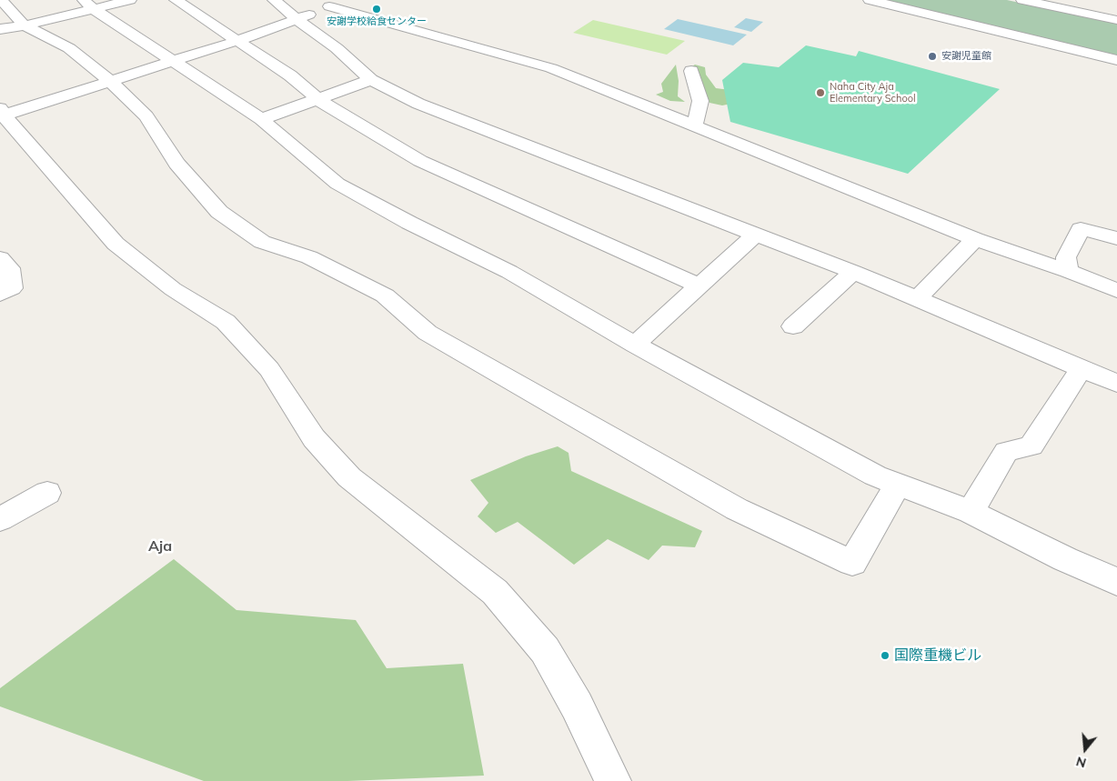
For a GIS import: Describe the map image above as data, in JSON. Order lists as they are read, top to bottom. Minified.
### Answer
{"districts":["Aja"],"places":["安謝学校給食センター","安謝児童館","Naha City Aja Elementary School","国際重機ビル"],"north":"bottom"}
